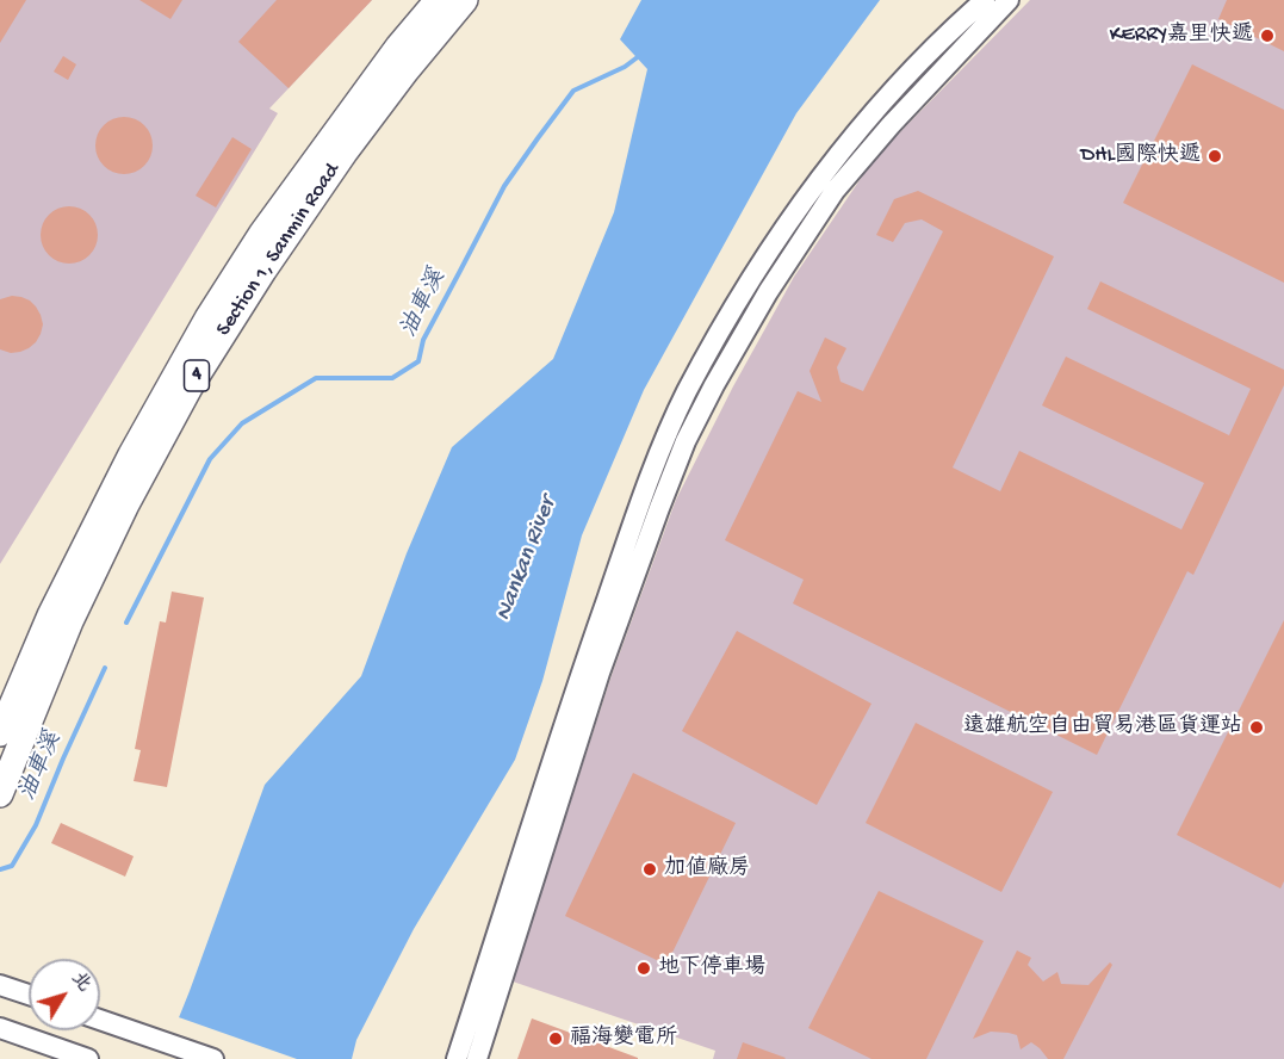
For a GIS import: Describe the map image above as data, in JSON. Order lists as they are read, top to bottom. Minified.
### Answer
{"streets":{"main road":["Section 1, Sanmin Road","4"]},"water":["油車溪","Nankan River"],"places":["KERRY嘉里快遞","DHL國際快遞","遠雄航空自由貿易港區貨運站","加值廠房","地下停車場","福海變電所"],"north":"top right"}
